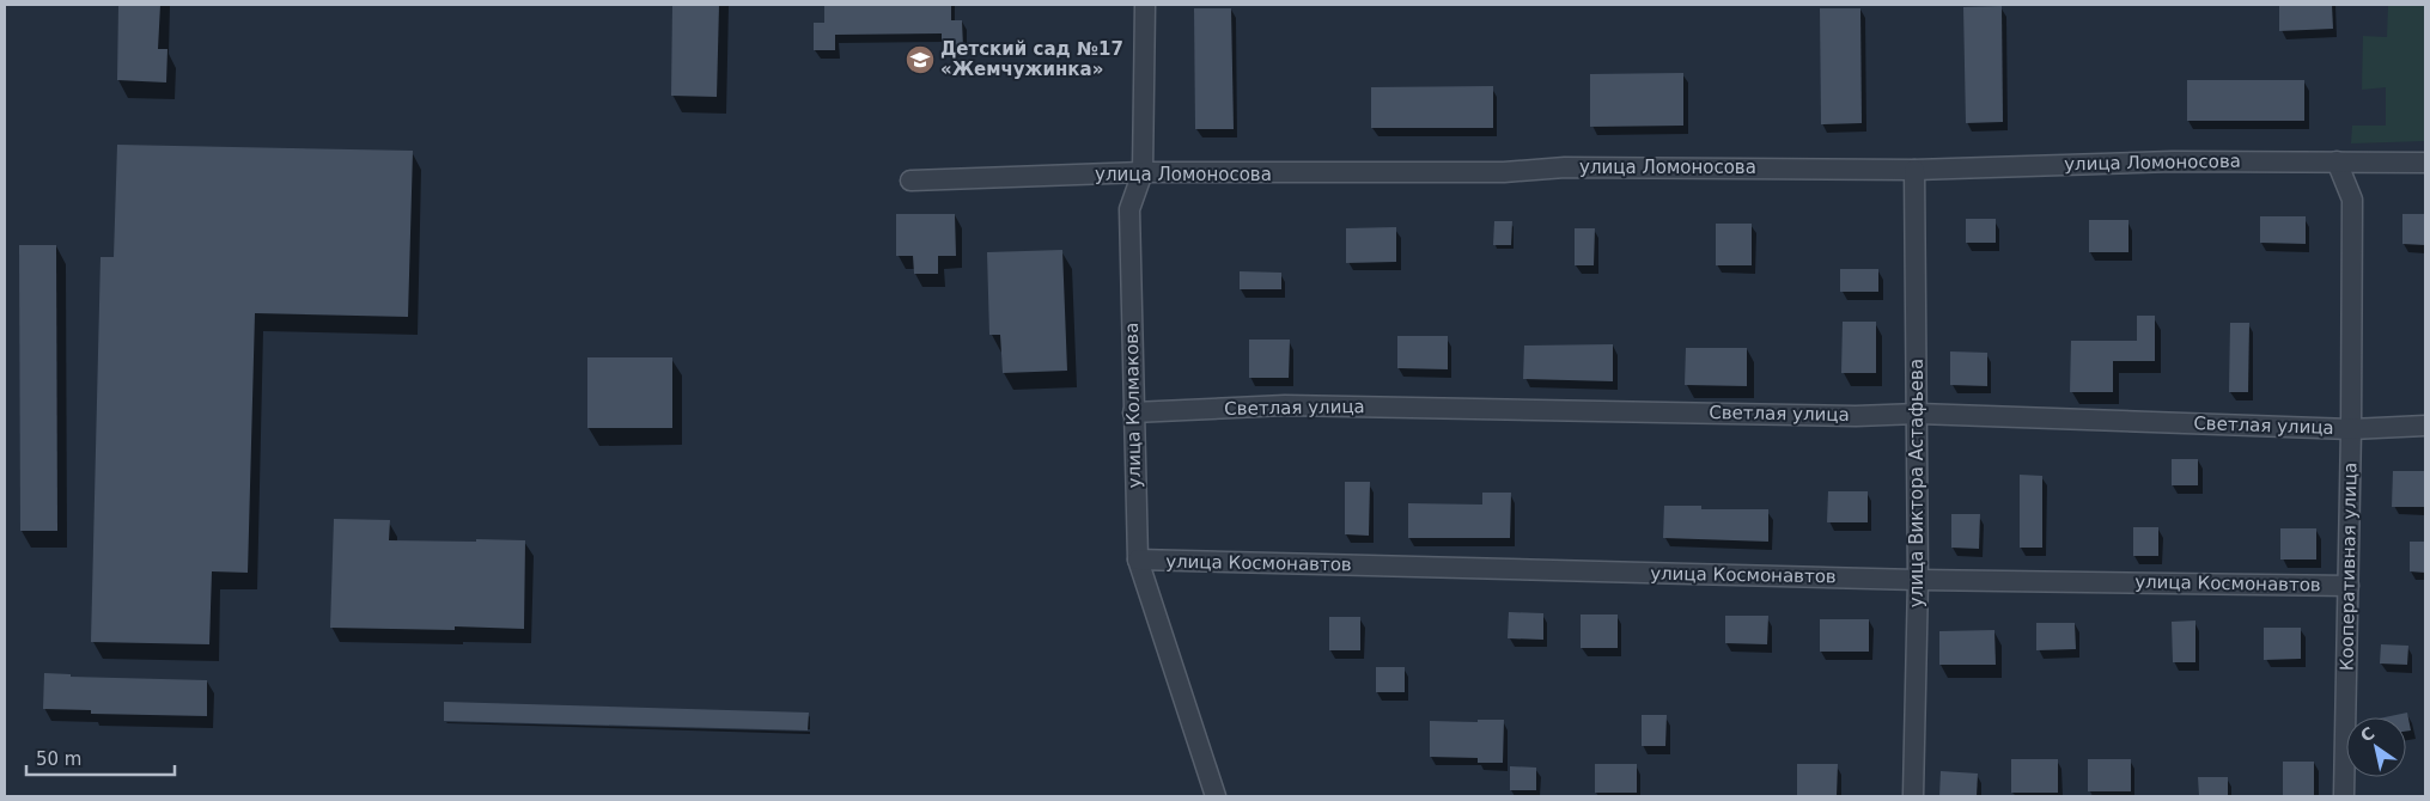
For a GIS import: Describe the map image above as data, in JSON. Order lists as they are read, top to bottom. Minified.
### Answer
{"streets":{"street":["улица Ломоносова","улица Колмакова","Светлая улица","улица Виктора Астафьева","улица Космонавтов","Кооперативная улица"]},"crossings":[["улица Ломоносова","улица Колмакова"],["улица Ломоносова","улица Виктора Астафьева"],["улица Ломоносова","Кооперативная улица"],["улица Колмакова","Светлая улица"],["улица Колмакова","улица Космонавтов"],["Светлая улица","улица Виктора Астафьева"],["Светлая улица","Кооперативная улица"],["улица Виктора Астафьева","улица Космонавтов"],["улица Космонавтов","Кооперативная улица"]],"places":{"school or university":["Детский сад №17 «Жемчужинка»"]},"scale_bar":"50 m","north":"top left"}
